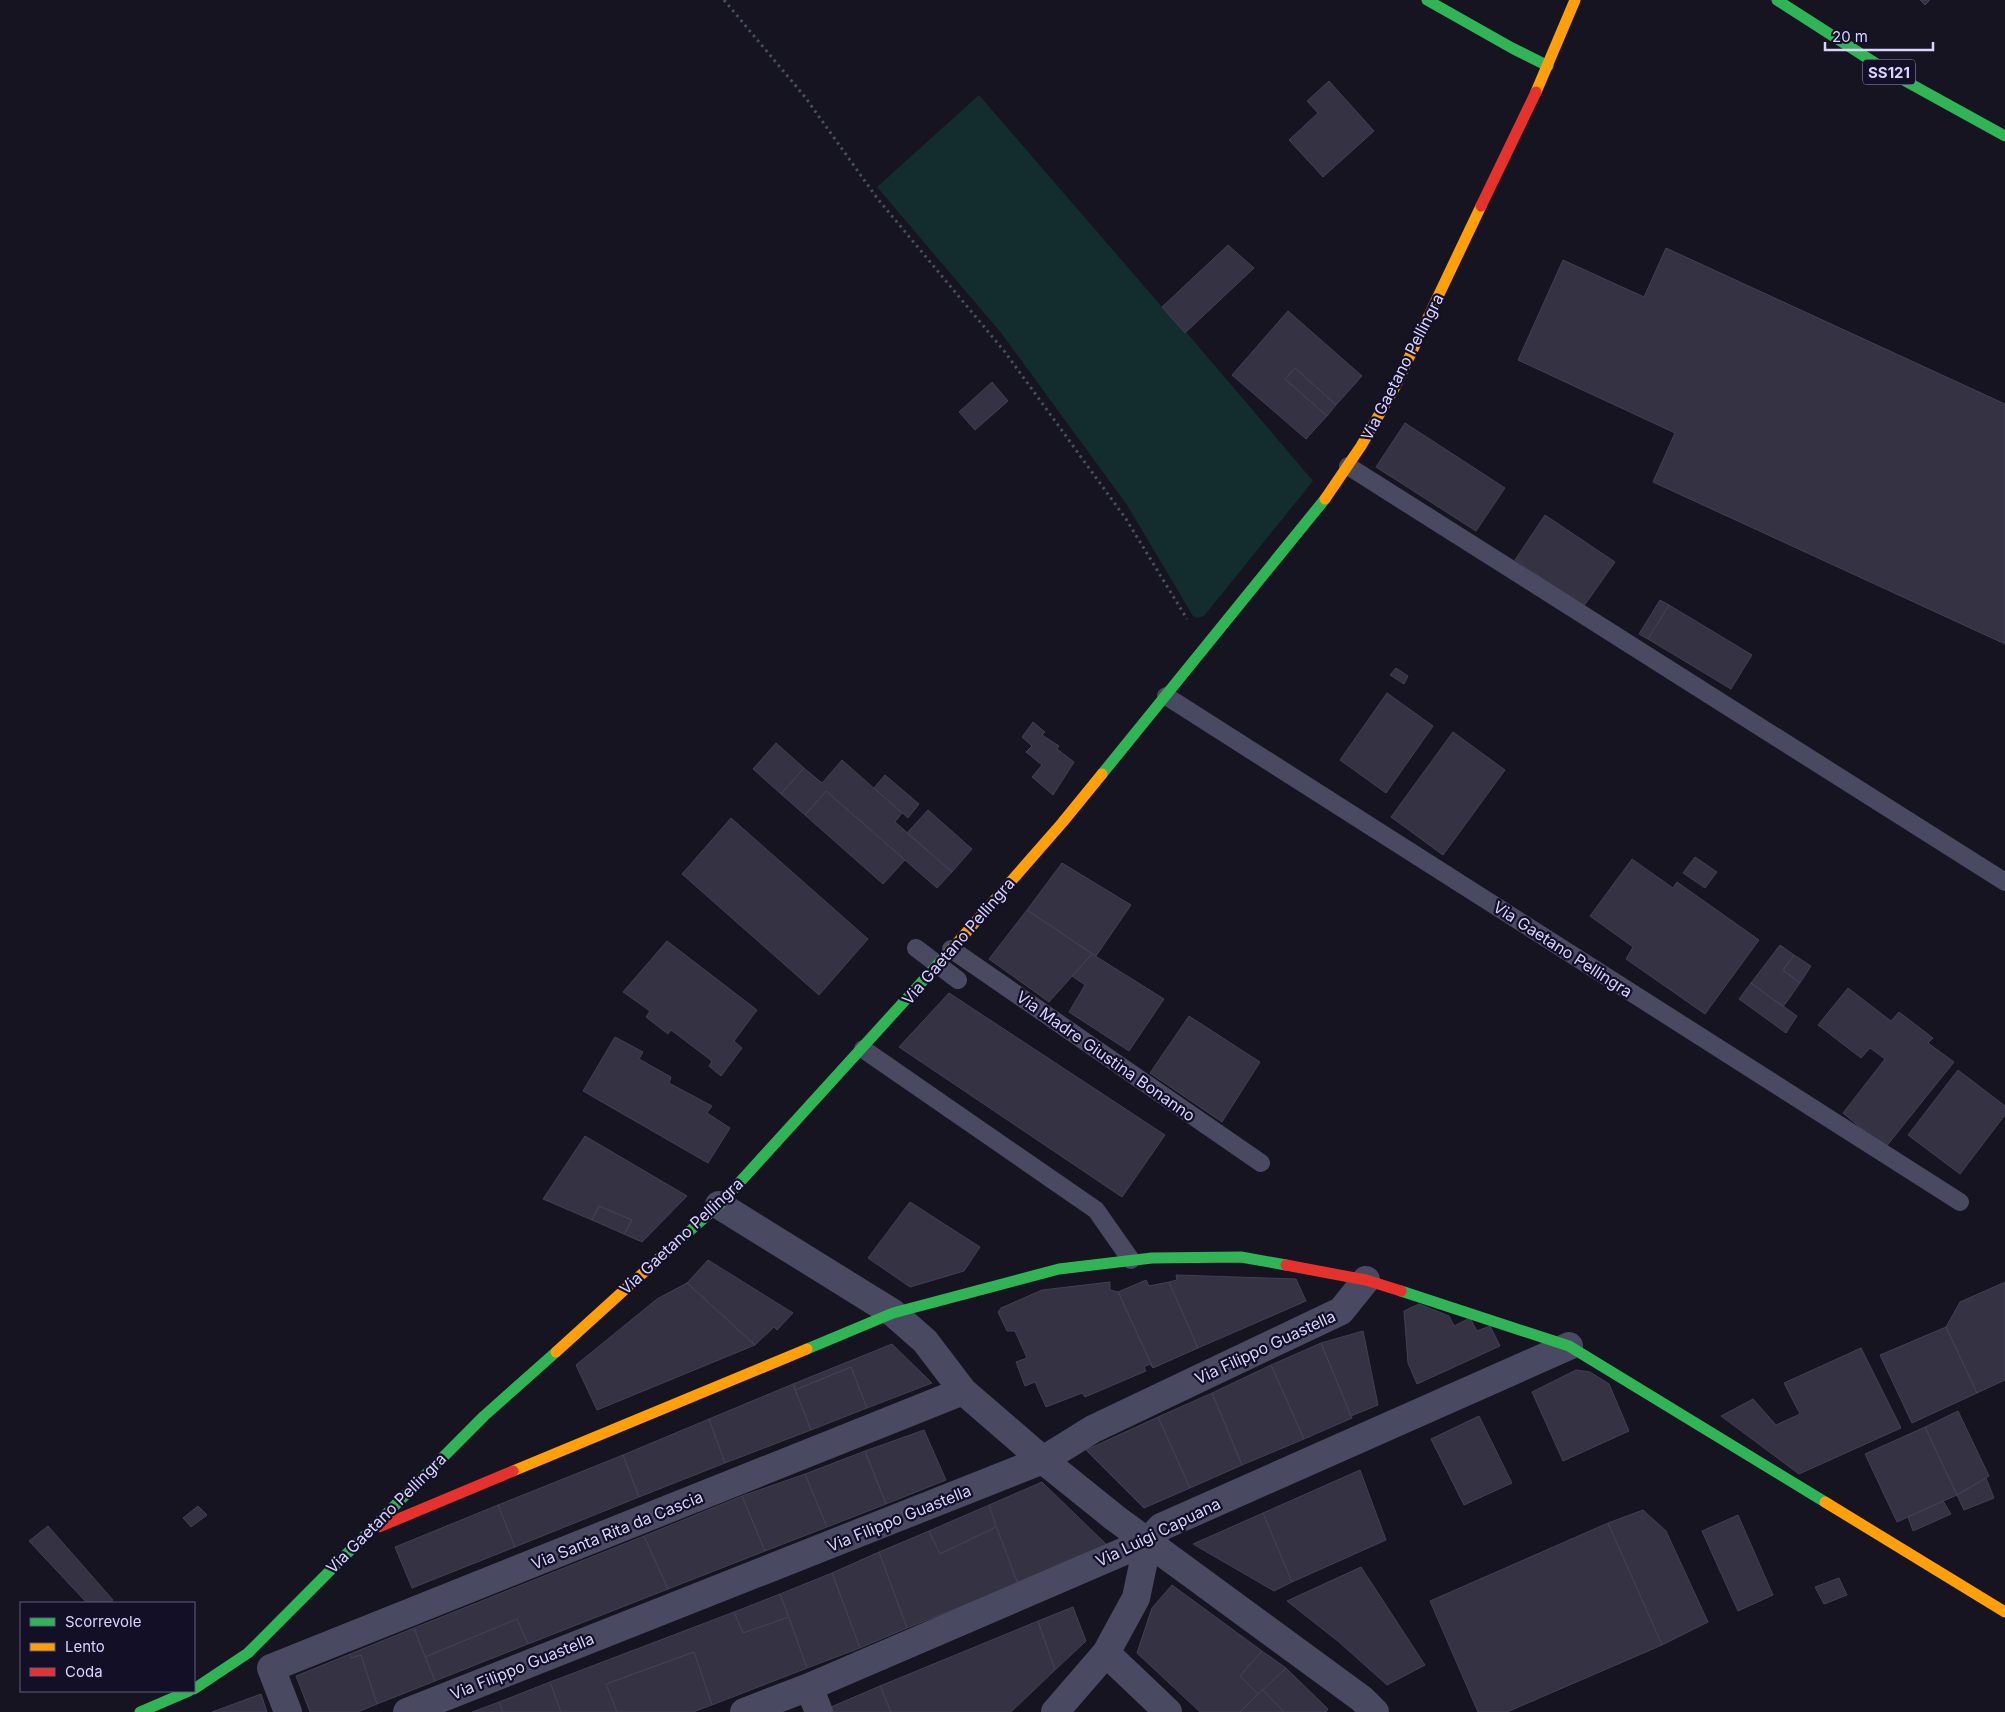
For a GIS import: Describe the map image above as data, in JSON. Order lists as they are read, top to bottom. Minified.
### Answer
{"streets":{"street":["SS121","Via Gaetano Pellingra","Via Filippo Guastella","Via Santa Rita da Cascia","Via Luigi Capuana"],"lane":["Via Madre Giustina Bonanno"]},"crossings":[["Via Gaetano Pellingra","Via Madre Giustina Bonanno"]],"legend":["Scorrevole","Lento","Coda"],"scale_bar":"20 m"}
